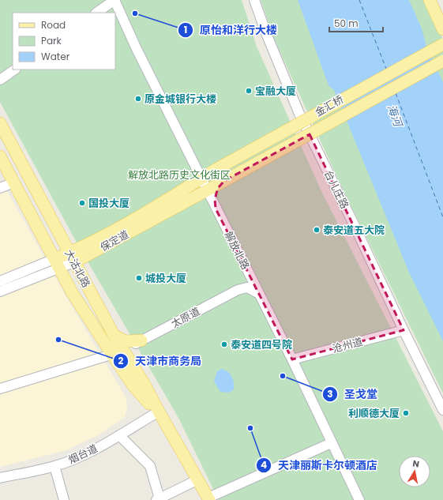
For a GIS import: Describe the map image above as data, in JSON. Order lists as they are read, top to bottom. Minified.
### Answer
{"streets":{"main road":["金汇桥","保定道","大沽北路"],"street":["台儿庄路","解放北路","太原道","沧州道","烟台道"]},"crossings":[["金汇桥","保定道"],["金汇桥","解放北路"],["台儿庄路","沧州道"],["保定道","解放北路"],["解放北路","太原道"],["解放北路","沧州道"],["大沽北路","太原道"],["大沽北路","烟台道"]],"water":["海河"],"parks":["解放北路历史文化街区"],"places":["原怡和洋行大楼","宝融大厦","原金城银行大楼","国投大厦","泰安道五大院","城投大厦","天津市商务局","泰安道四号院","圣戈堂","利顺德大厦","天津丽斯卡尔顿酒店"],"legend":["Road","Park","Water"],"scale_bar":"50 m","north":"top"}
